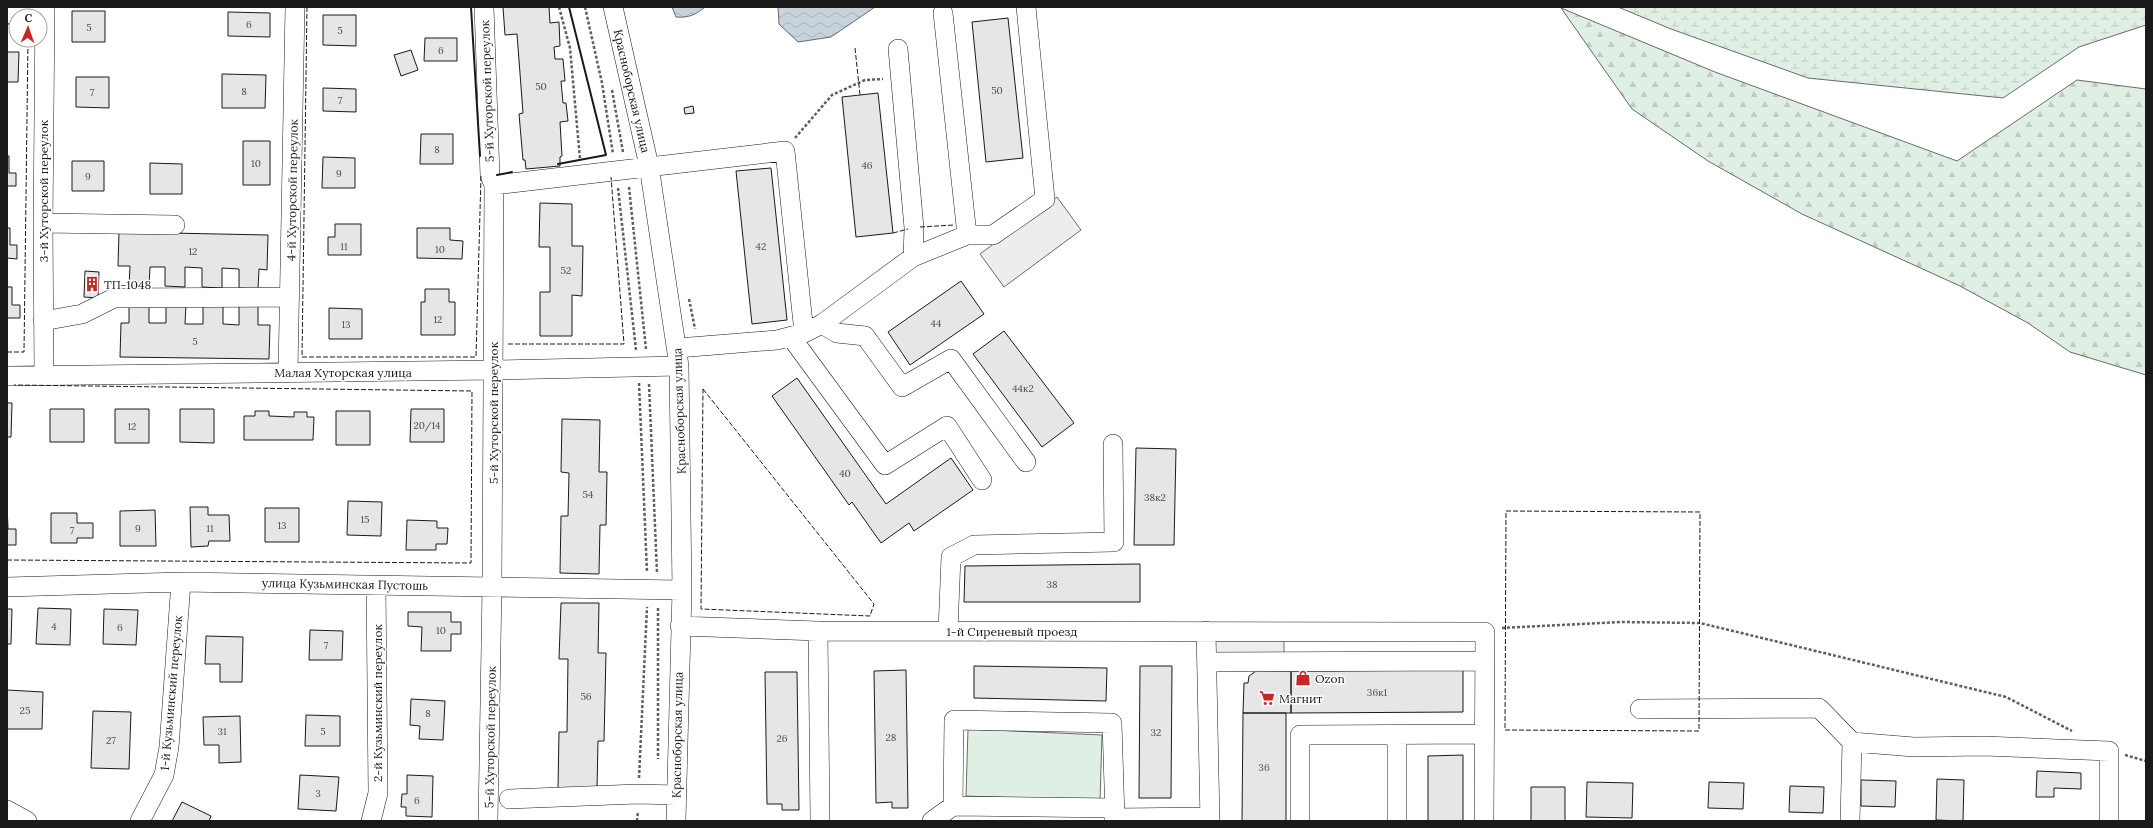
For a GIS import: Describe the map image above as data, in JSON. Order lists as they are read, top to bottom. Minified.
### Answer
{"streets":{"street":["5-й Хуторской переулок","Красноборская улица","4-й Хуторской переулок","3-й Хуторской переулок","Малая Хуторская улица","улица Кузьминская Пустошь","1-й Сиреневый проезд","1-й Кузьминский переулок","2-й Кузьминский переулок"]},"crossings":[["5-й Хуторской переулок","Малая Хуторская улица"],["5-й Хуторской переулок","улица Кузьминская Пустошь"],["Красноборская улица","Малая Хуторская улица"],["Красноборская улица","улица Кузьминская Пустошь"],["Красноборская улица","1-й Сиреневый проезд"],["4-й Хуторской переулок","Малая Хуторская улица"],["3-й Хуторской переулок","Малая Хуторская улица"],["улица Кузьминская Пустошь","1-й Кузьминский переулок"],["улица Кузьминская Пустошь","2-й Кузьминский переулок"]],"places":{"building":["ТП-1048"],"shop":["Ozon"],"supermarket":["Магнит"]},"house_numbers":["6","5","5","6","50","50","8","7","7","8","10","46","9","9","11","42","10","12","52","12","44","13","5","44к2","20/14","12","40","54","38к2","15","13","9","11","7","38","4","6","10","7","36к1","56","25","8","31","5","32","28","26","27","36","3","6"],"north":"top"}
